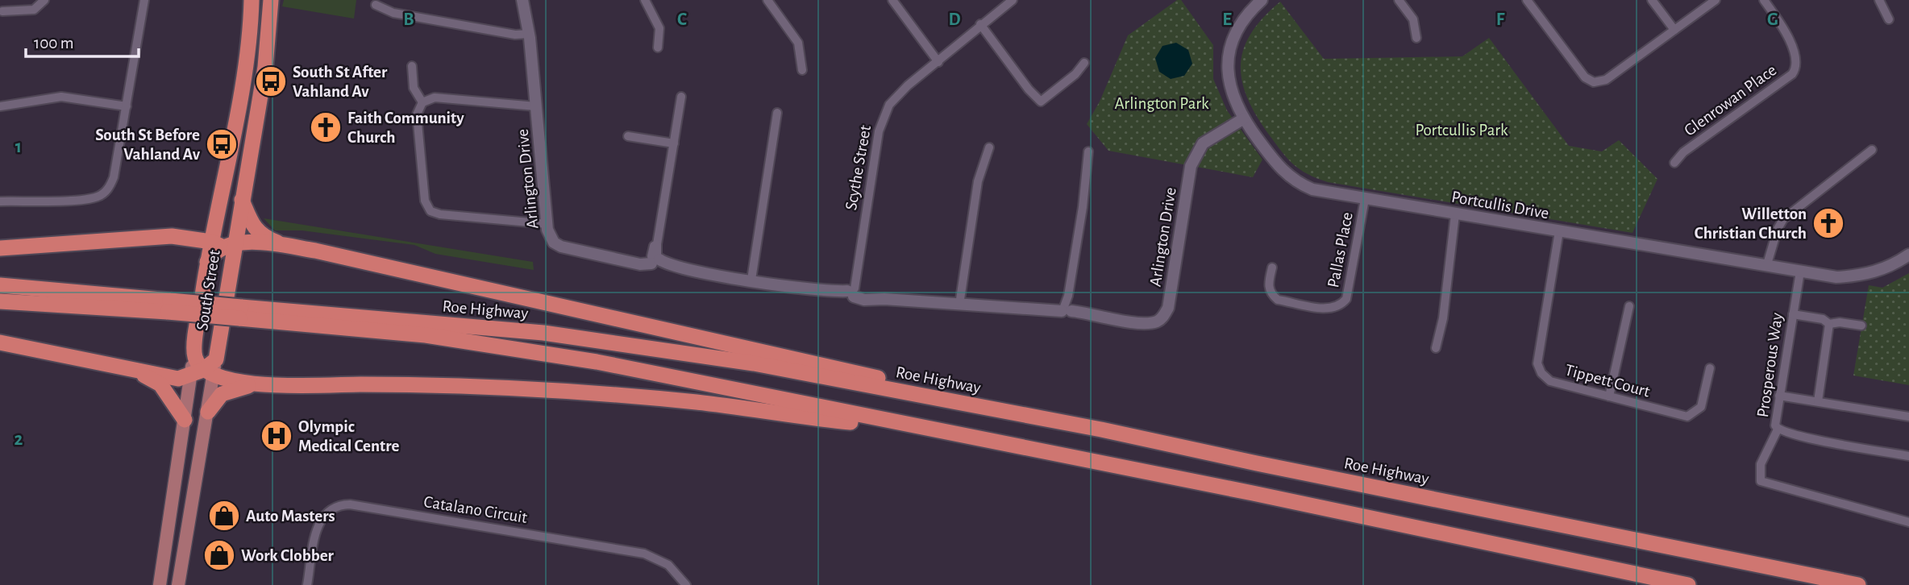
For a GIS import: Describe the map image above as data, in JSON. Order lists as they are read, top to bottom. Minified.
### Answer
{"streets":{"highway":["South Street","Roe Highway"],"street":["Glenrowan Place","Scythe Street","Arlington Drive","Portcullis Drive","Pallas Place","Prosperous Way","Tippett Court","Catalano Circuit"]},"crossings":[["Scythe Street","Arlington Drive"],["Arlington Drive","Portcullis Drive"],["Portcullis Drive","Pallas Place"],["Portcullis Drive","Prosperous Way"],["Portcullis Drive","Tippett Court"]],"parks":["Arlington Park","Portcullis Park"],"places":{"bus stop":["South St After Vahland Av","South St Before Vahland Av"],"church":["Faith Community Church","Willetton Christian Church"],"hospital":["Olympic Medical Centre"],"shop":["Auto Masters","Work Clobber"]},"scale_bar":"100 m","grid":{"columns":["B","C","D","E","F","G"],"rows":["1","2"]}}
